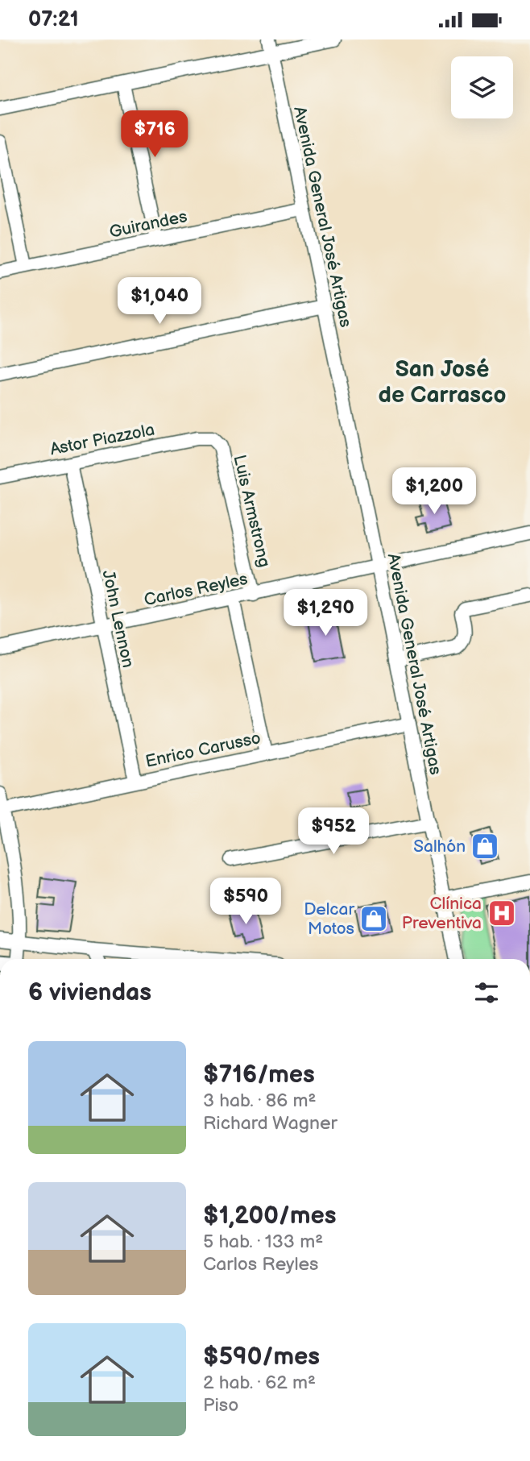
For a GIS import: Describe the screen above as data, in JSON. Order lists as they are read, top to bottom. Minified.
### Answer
{"streets":{"street":["Avenida General José Artigas","Guirandes","Astor Piazzola","Luis Armstrong","Carlos Reyles","John Lennon","Enrico Carusso"]},"crossings":[["Avenida General José Artigas","Guirandes"],["Avenida General José Artigas","Carlos Reyles"],["Avenida General José Artigas","Enrico Carusso"],["Astor Piazzola","Luis Armstrong"],["Astor Piazzola","John Lennon"],["Luis Armstrong","Carlos Reyles"],["Carlos Reyles","John Lennon"],["John Lennon","Enrico Carusso"]],"districts":["San José de Carrasco"],"places":{"shop":["Salhón","Delcar Motos"],"hospital":["Clínica Preventiva"]},"page":{"status":"07:21","price":["$716","$1,040","$1,200","$1,290","$952","$590"],"heading":"6 viviendas","list":[{"name":"$716/mes","note":"3 hab. · 86 m² · Richard Wagner"},{"name":"$1,200/mes","note":"5 hab. · 133 m² · Carlos Reyles"},{"name":"$590/mes","note":"2 hab. · 62 m² · Piso"}]}}
